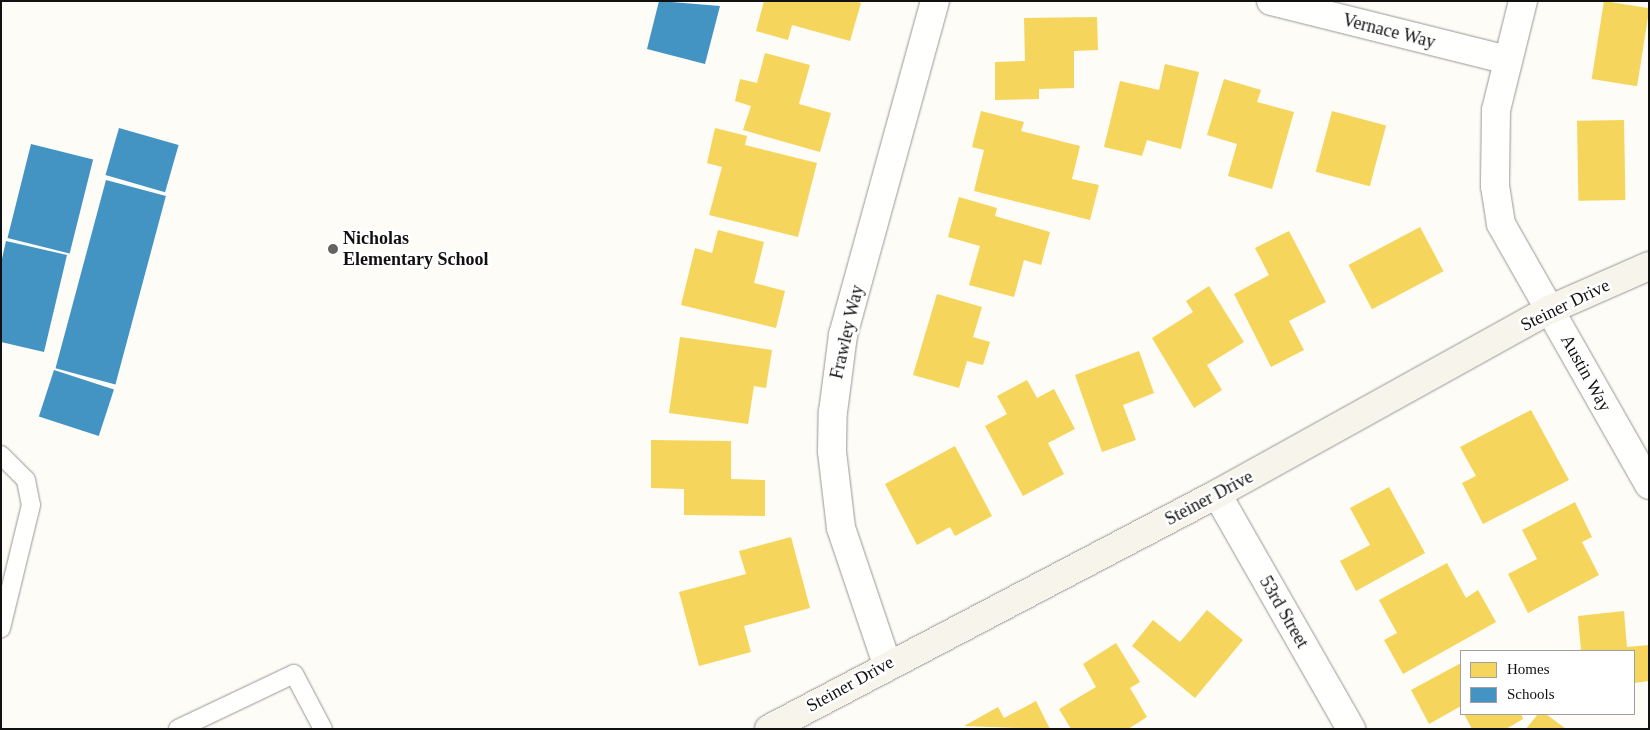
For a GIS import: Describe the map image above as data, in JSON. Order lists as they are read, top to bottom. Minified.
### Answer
{"streets":{"street":["Vernace Way","Steiner Drive","Frawley Way","Austin Way","53rd Street"]},"crossings":[["Vernace Way","Austin Way"],["Steiner Drive","Frawley Way"],["Steiner Drive","Austin Way"],["Steiner Drive","53rd Street"]],"places":["Nicholas Elementary School"],"legend":["Homes","Schools"]}
